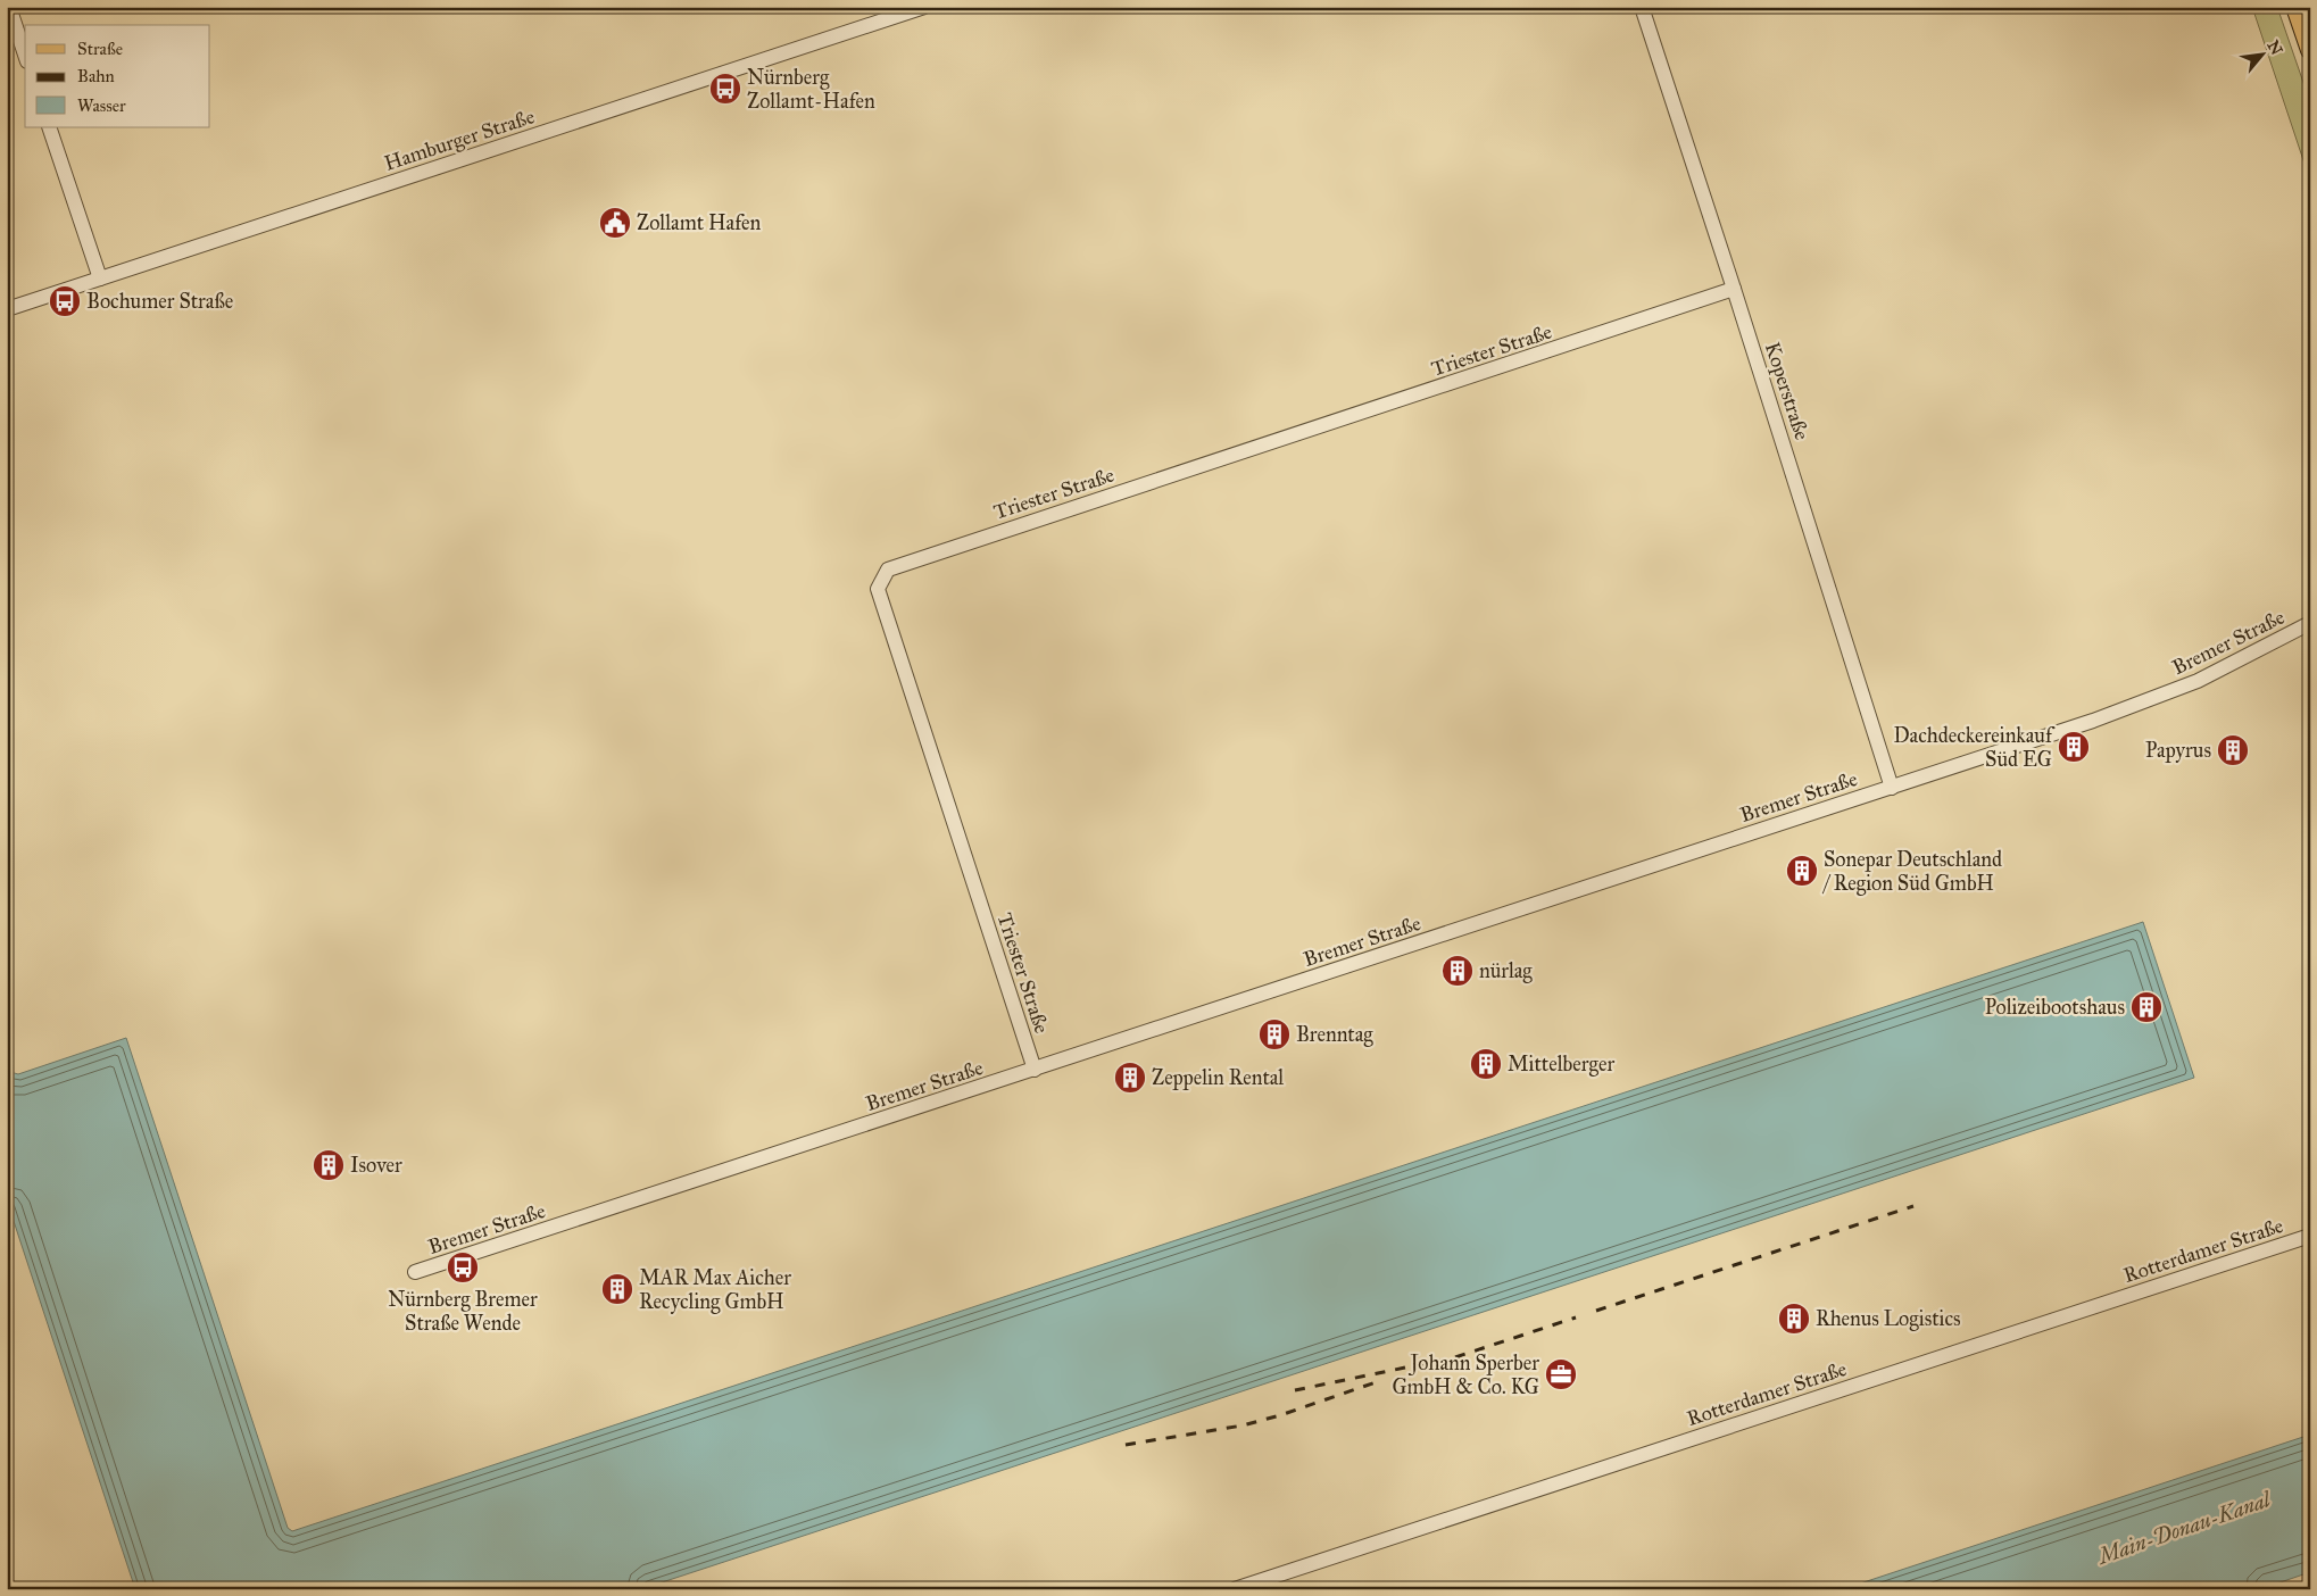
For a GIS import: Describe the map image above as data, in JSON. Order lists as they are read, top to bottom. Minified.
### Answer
{"streets":{"street":["Hamburger Straße","Triester Straße","Koperstraße","Bremer Straße","Rotterdamer Straße"]},"crossings":[["Triester Straße","Koperstraße"],["Triester Straße","Bremer Straße"],["Koperstraße","Bremer Straße"]],"water":["Main-Donau-Kanal"],"places":{"bus stop":["Nürnberg Zollamt-Hafen","Bochumer Straße","Nürnberg Bremer Straße Wende"],"public building":["Zollamt Hafen"],"building":["Dachdeckereinkauf Süd EG","Papyrus","Sonepar Deutschland / Region Süd GmbH","nürlag","Polizeibootshaus","Brenntag","Mittelberger","Zeppelin Rental","Isover","MAR Max Aicher Recycling GmbH","Rhenus Logistics"],"office":["Johann Sperber GmbH & Co. KG"]},"legend":["Straße","Bahn","Wasser"],"north":"top right"}
